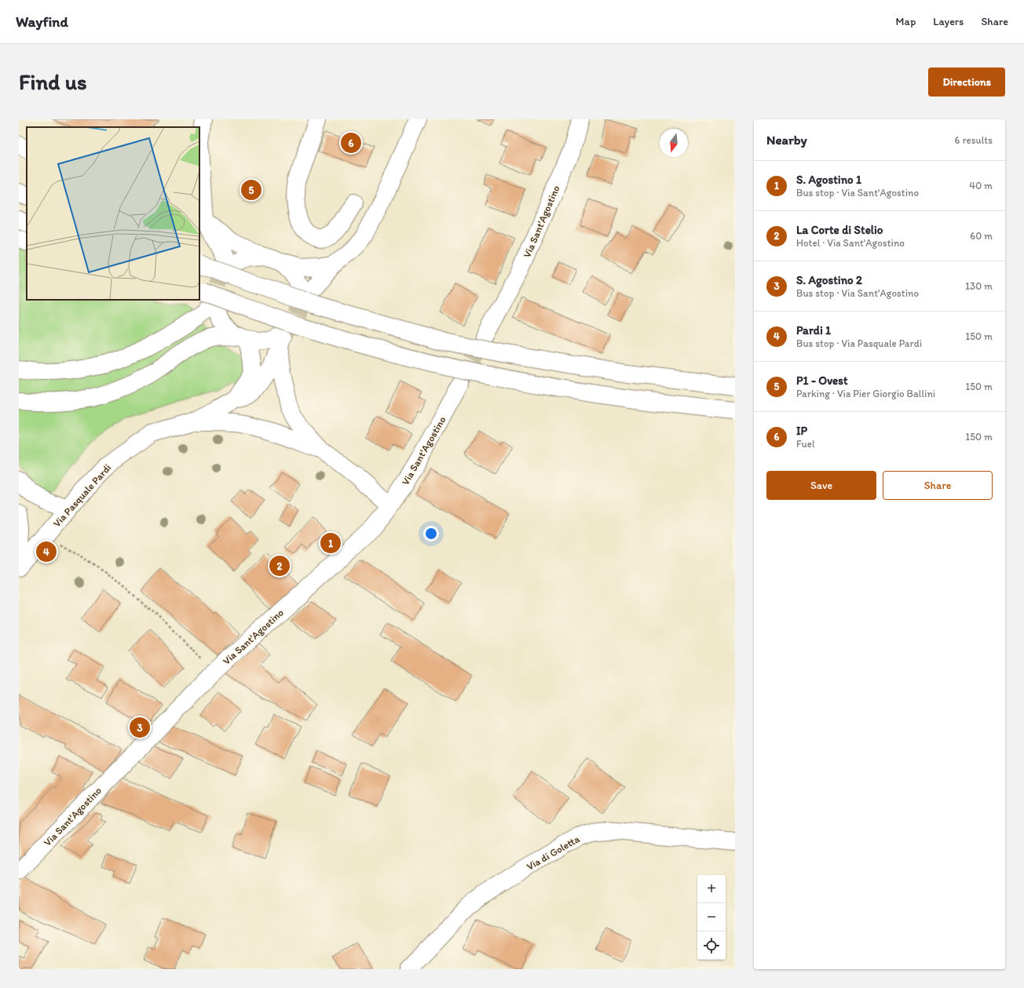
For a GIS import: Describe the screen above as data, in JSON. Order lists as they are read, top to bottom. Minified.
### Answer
{"streets":{"main road":["Via Sant'Agostino","Via Pasquale Pardi","Via di Goletta"]},"crossings":[["Via Sant'Agostino","Via Pasquale Pardi"]],"north":"bottom","page":{"header":"Wayfind","nav":["Map","Layers","Share"],"buttons":["Directions",["Save","Share"]],"title":"Find us","heading":["Nearby","6 results"],"pins":["6","5","1","4","2","3"],"list":[{"mark":"1","name":"S. Agostino 1","note":"Bus stop · Via Sant'Agostino","value":"40 m"},{"mark":"2","name":"La Corte di Stelio","note":"Hotel · Via Sant'Agostino","value":"60 m"},{"mark":"3","name":"S. Agostino 2","note":"Bus stop · Via Sant'Agostino","value":"130 m"},{"mark":"4","name":"Pardi 1","note":"Bus stop · Via Pasquale Pardi","value":"150 m"},{"mark":"5","name":"P1 - Ovest","note":"Parking · Via Pier Giorgio Ballini","value":"150 m"},{"mark":"6","name":"IP","note":"Fuel","value":"150 m"}],"map_buttons":["+","−"]}}
